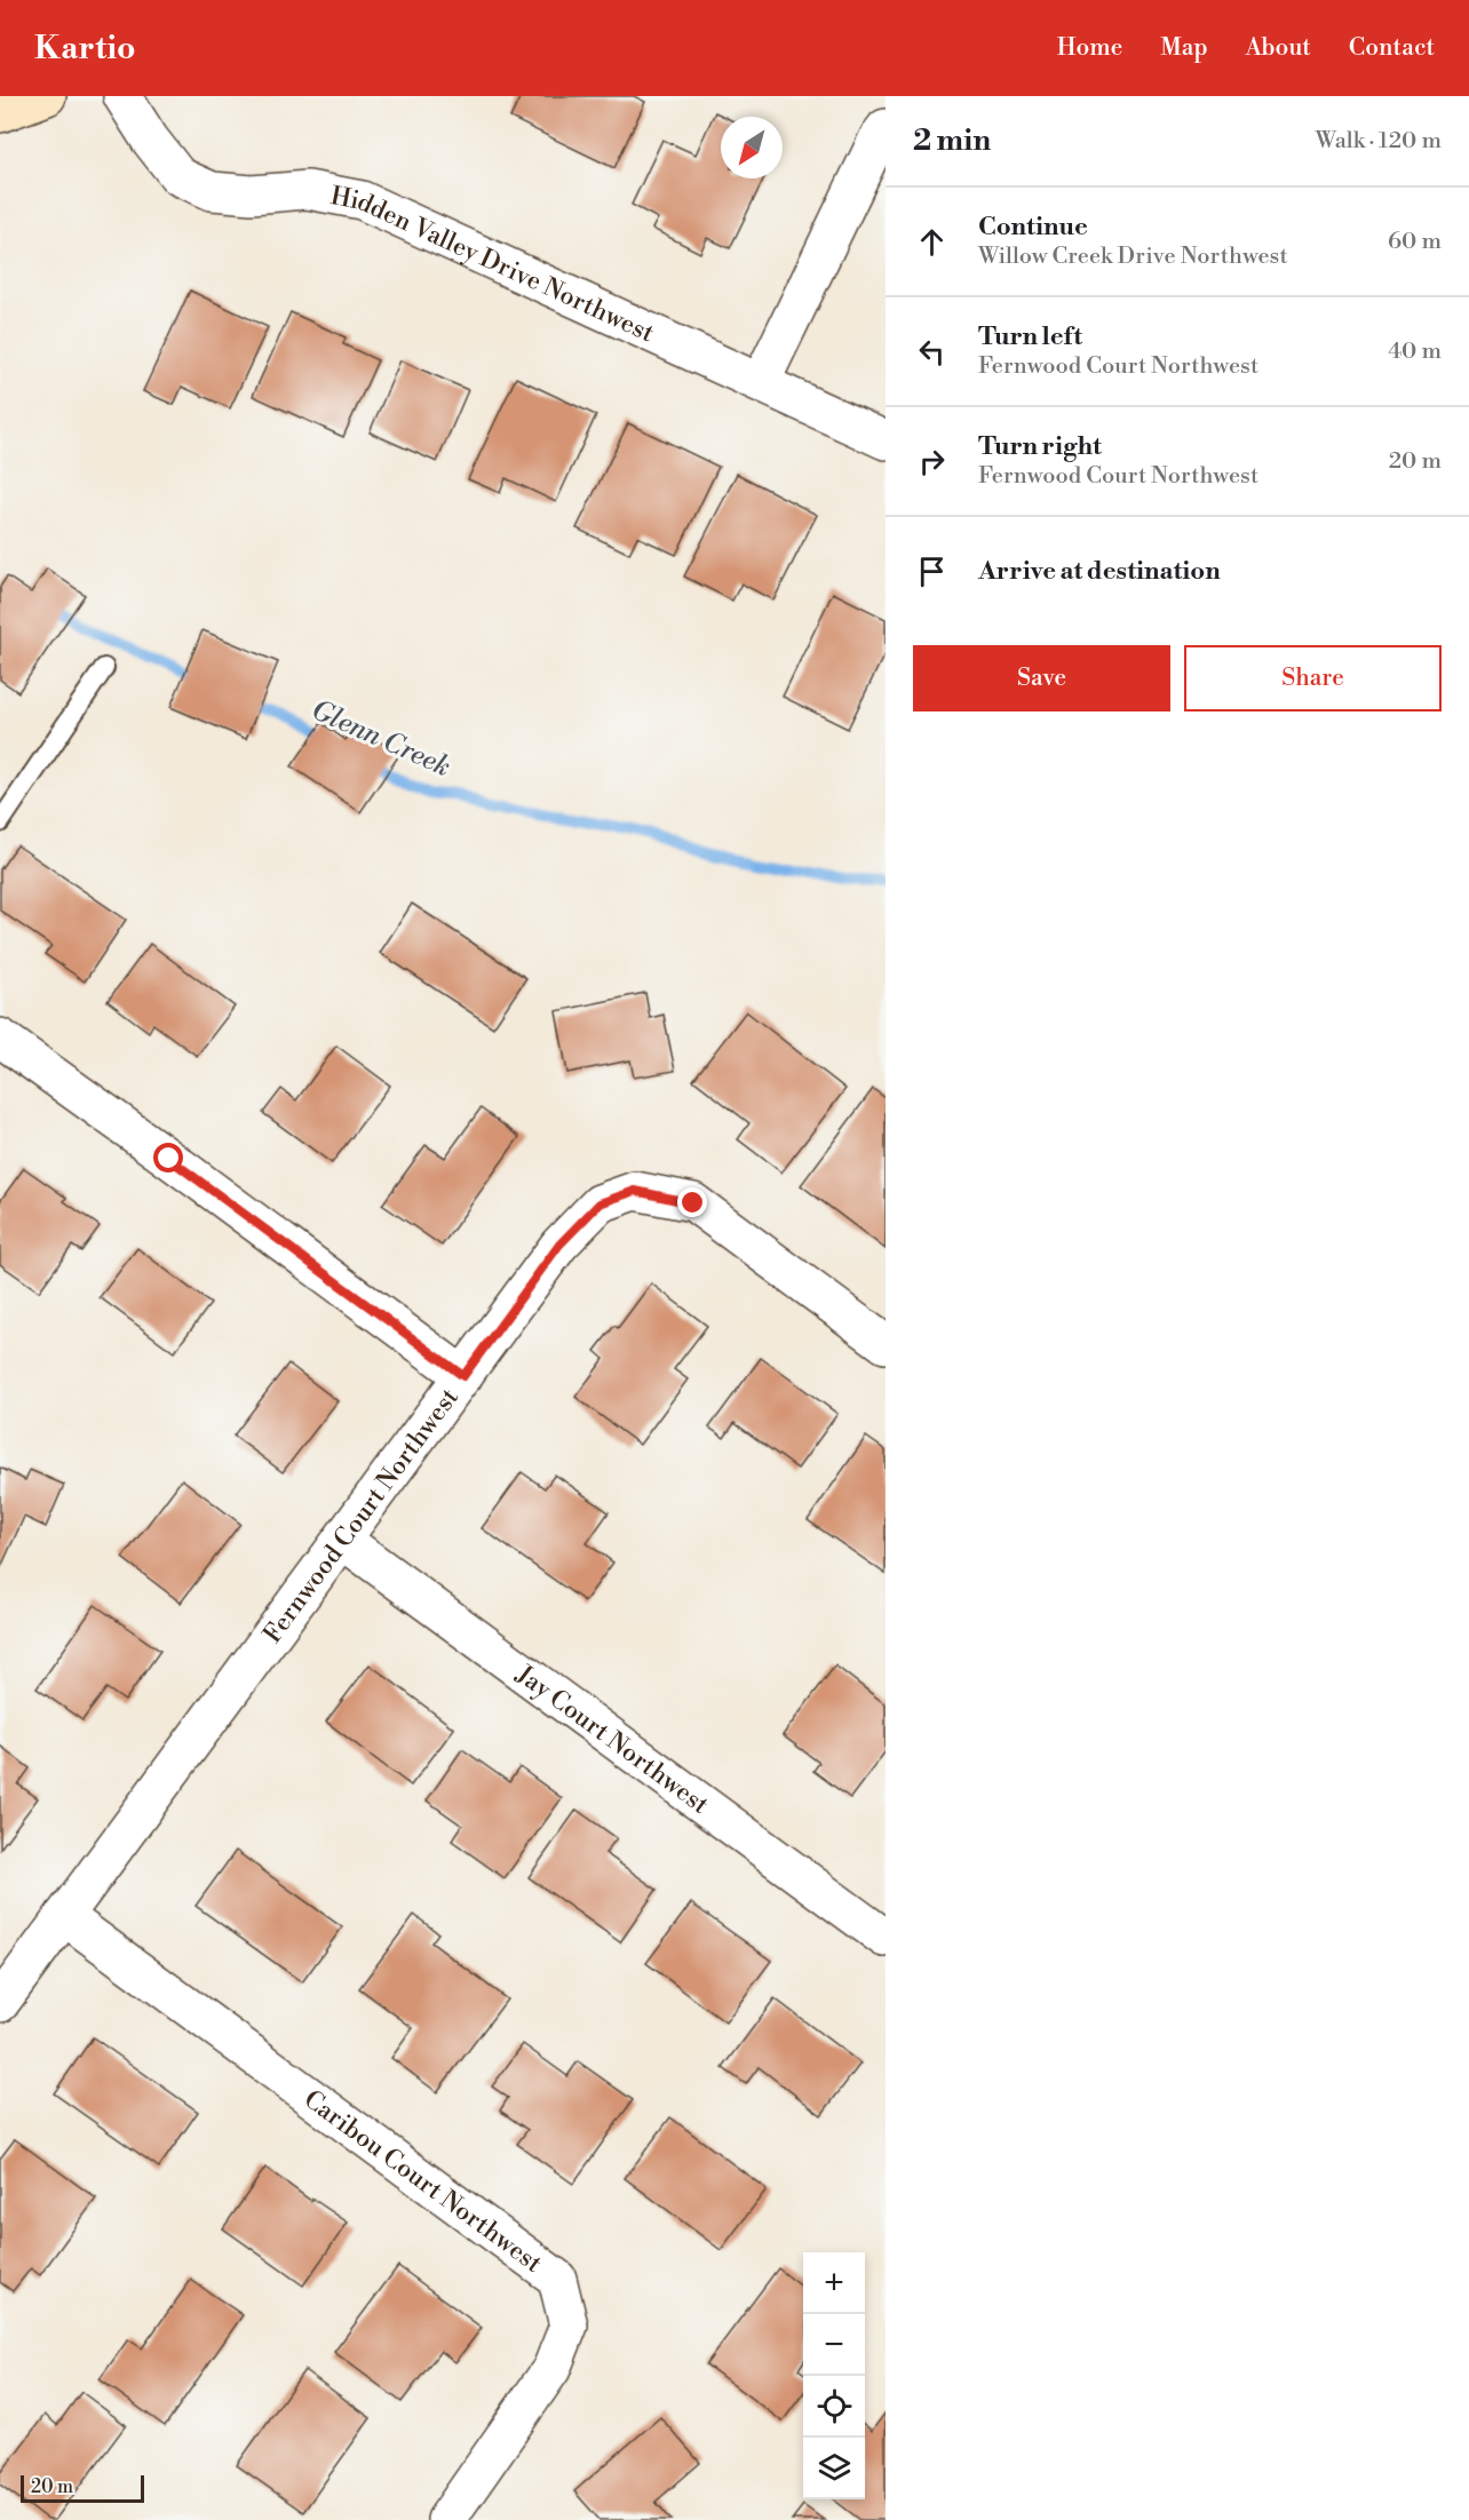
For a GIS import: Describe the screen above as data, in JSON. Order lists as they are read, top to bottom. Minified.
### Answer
{"streets":{"street":["Hidden Valley Drive Northwest","Fernwood Court Northwest","Jay Court Northwest","Caribou Court Northwest"]},"crossings":[["Fernwood Court Northwest","Jay Court Northwest"],["Fernwood Court Northwest","Caribou Court Northwest"]],"water":["Glenn Creek"],"scale_bar":"20 m","north":"bottom left","page":{"header":"Kartio","nav":["Home","Map","About","Contact"],"heading":["2 min","Walk · 120 m"],"list":[["Continue","Willow Creek Drive Northwest","60 m"],["Turn left","Fernwood Court Northwest","40 m"],["Turn right","Fernwood Court Northwest","20 m"],"Arrive at destination"],"buttons":["Save","Share"],"map_buttons":["+","−"],"scale":"20 m"}}
